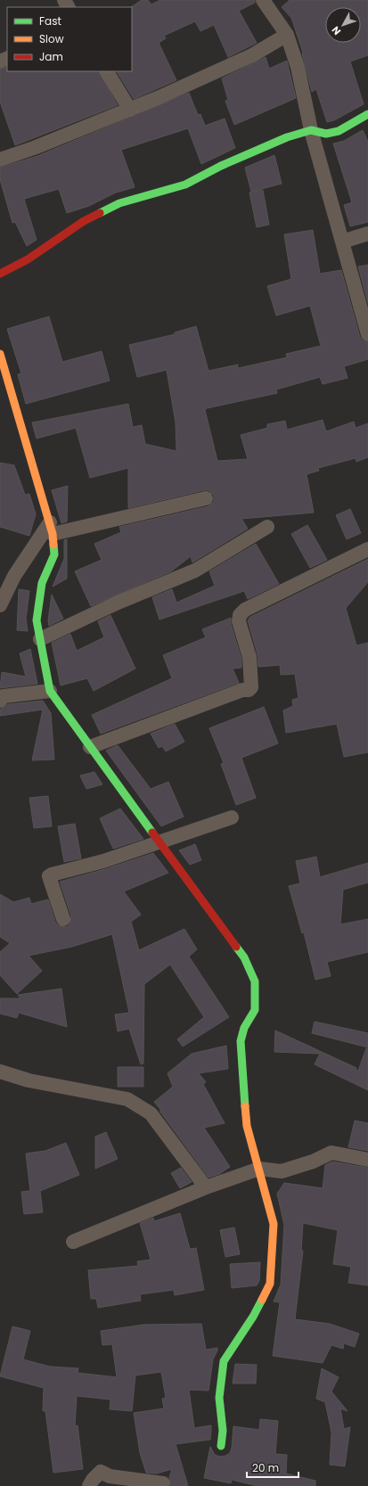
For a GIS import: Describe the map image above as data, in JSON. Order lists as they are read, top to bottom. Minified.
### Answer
{"legend":["Fast","Slow","Jam"],"scale_bar":"20 m","north":"bottom left"}
